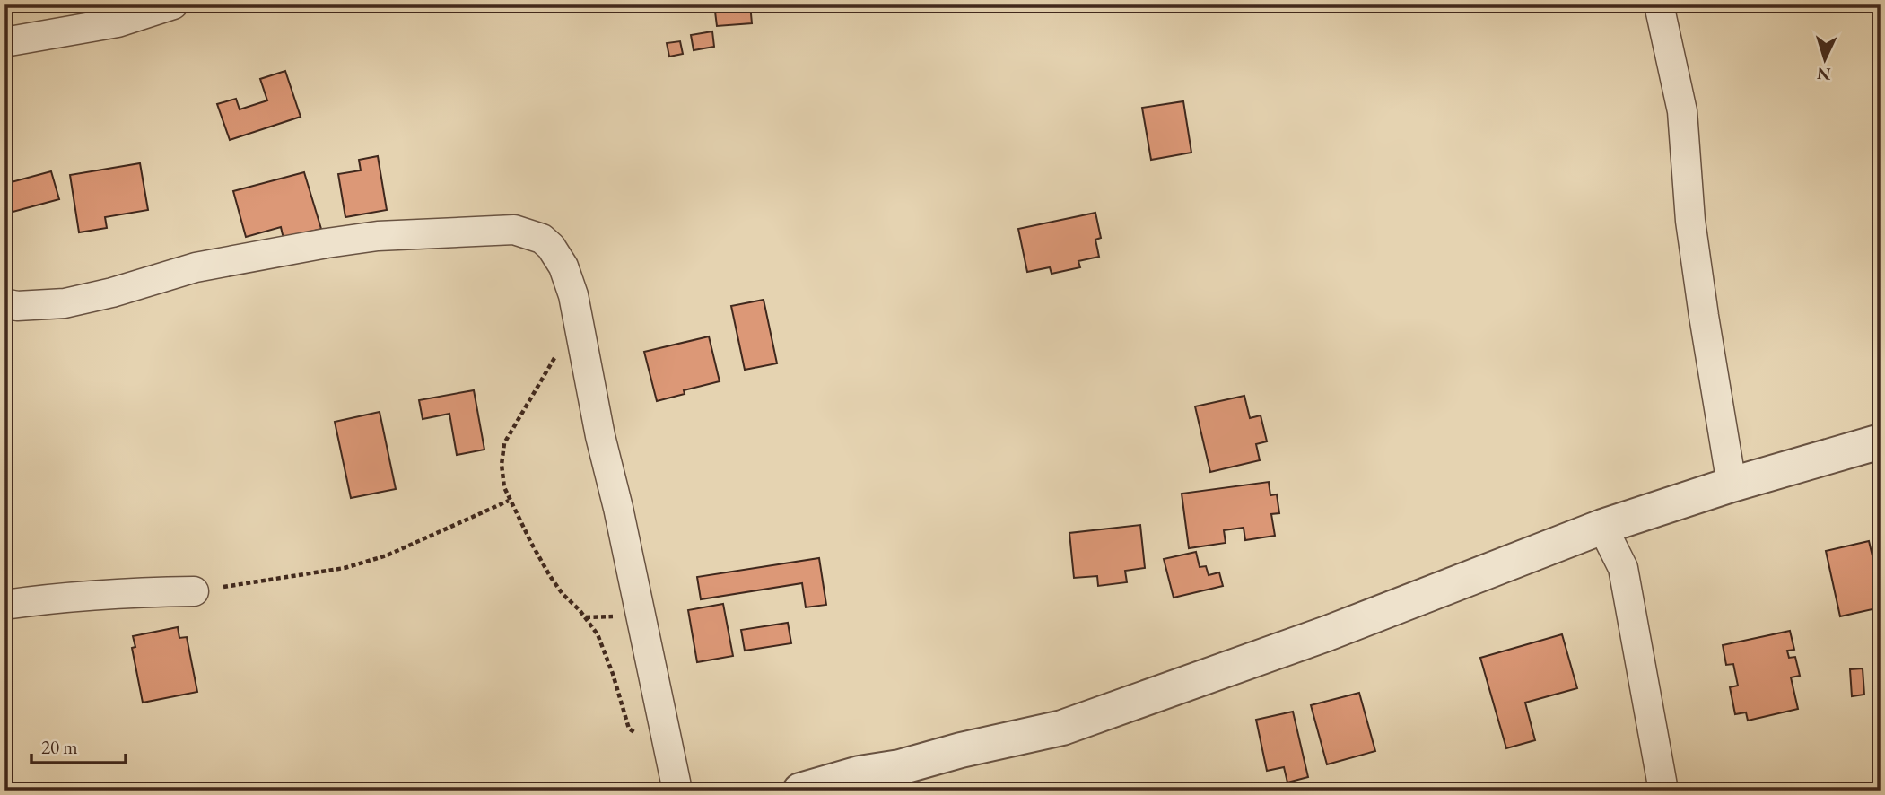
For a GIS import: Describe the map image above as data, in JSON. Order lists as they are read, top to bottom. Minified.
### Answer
{"scale_bar":"20 m","north":"bottom"}
